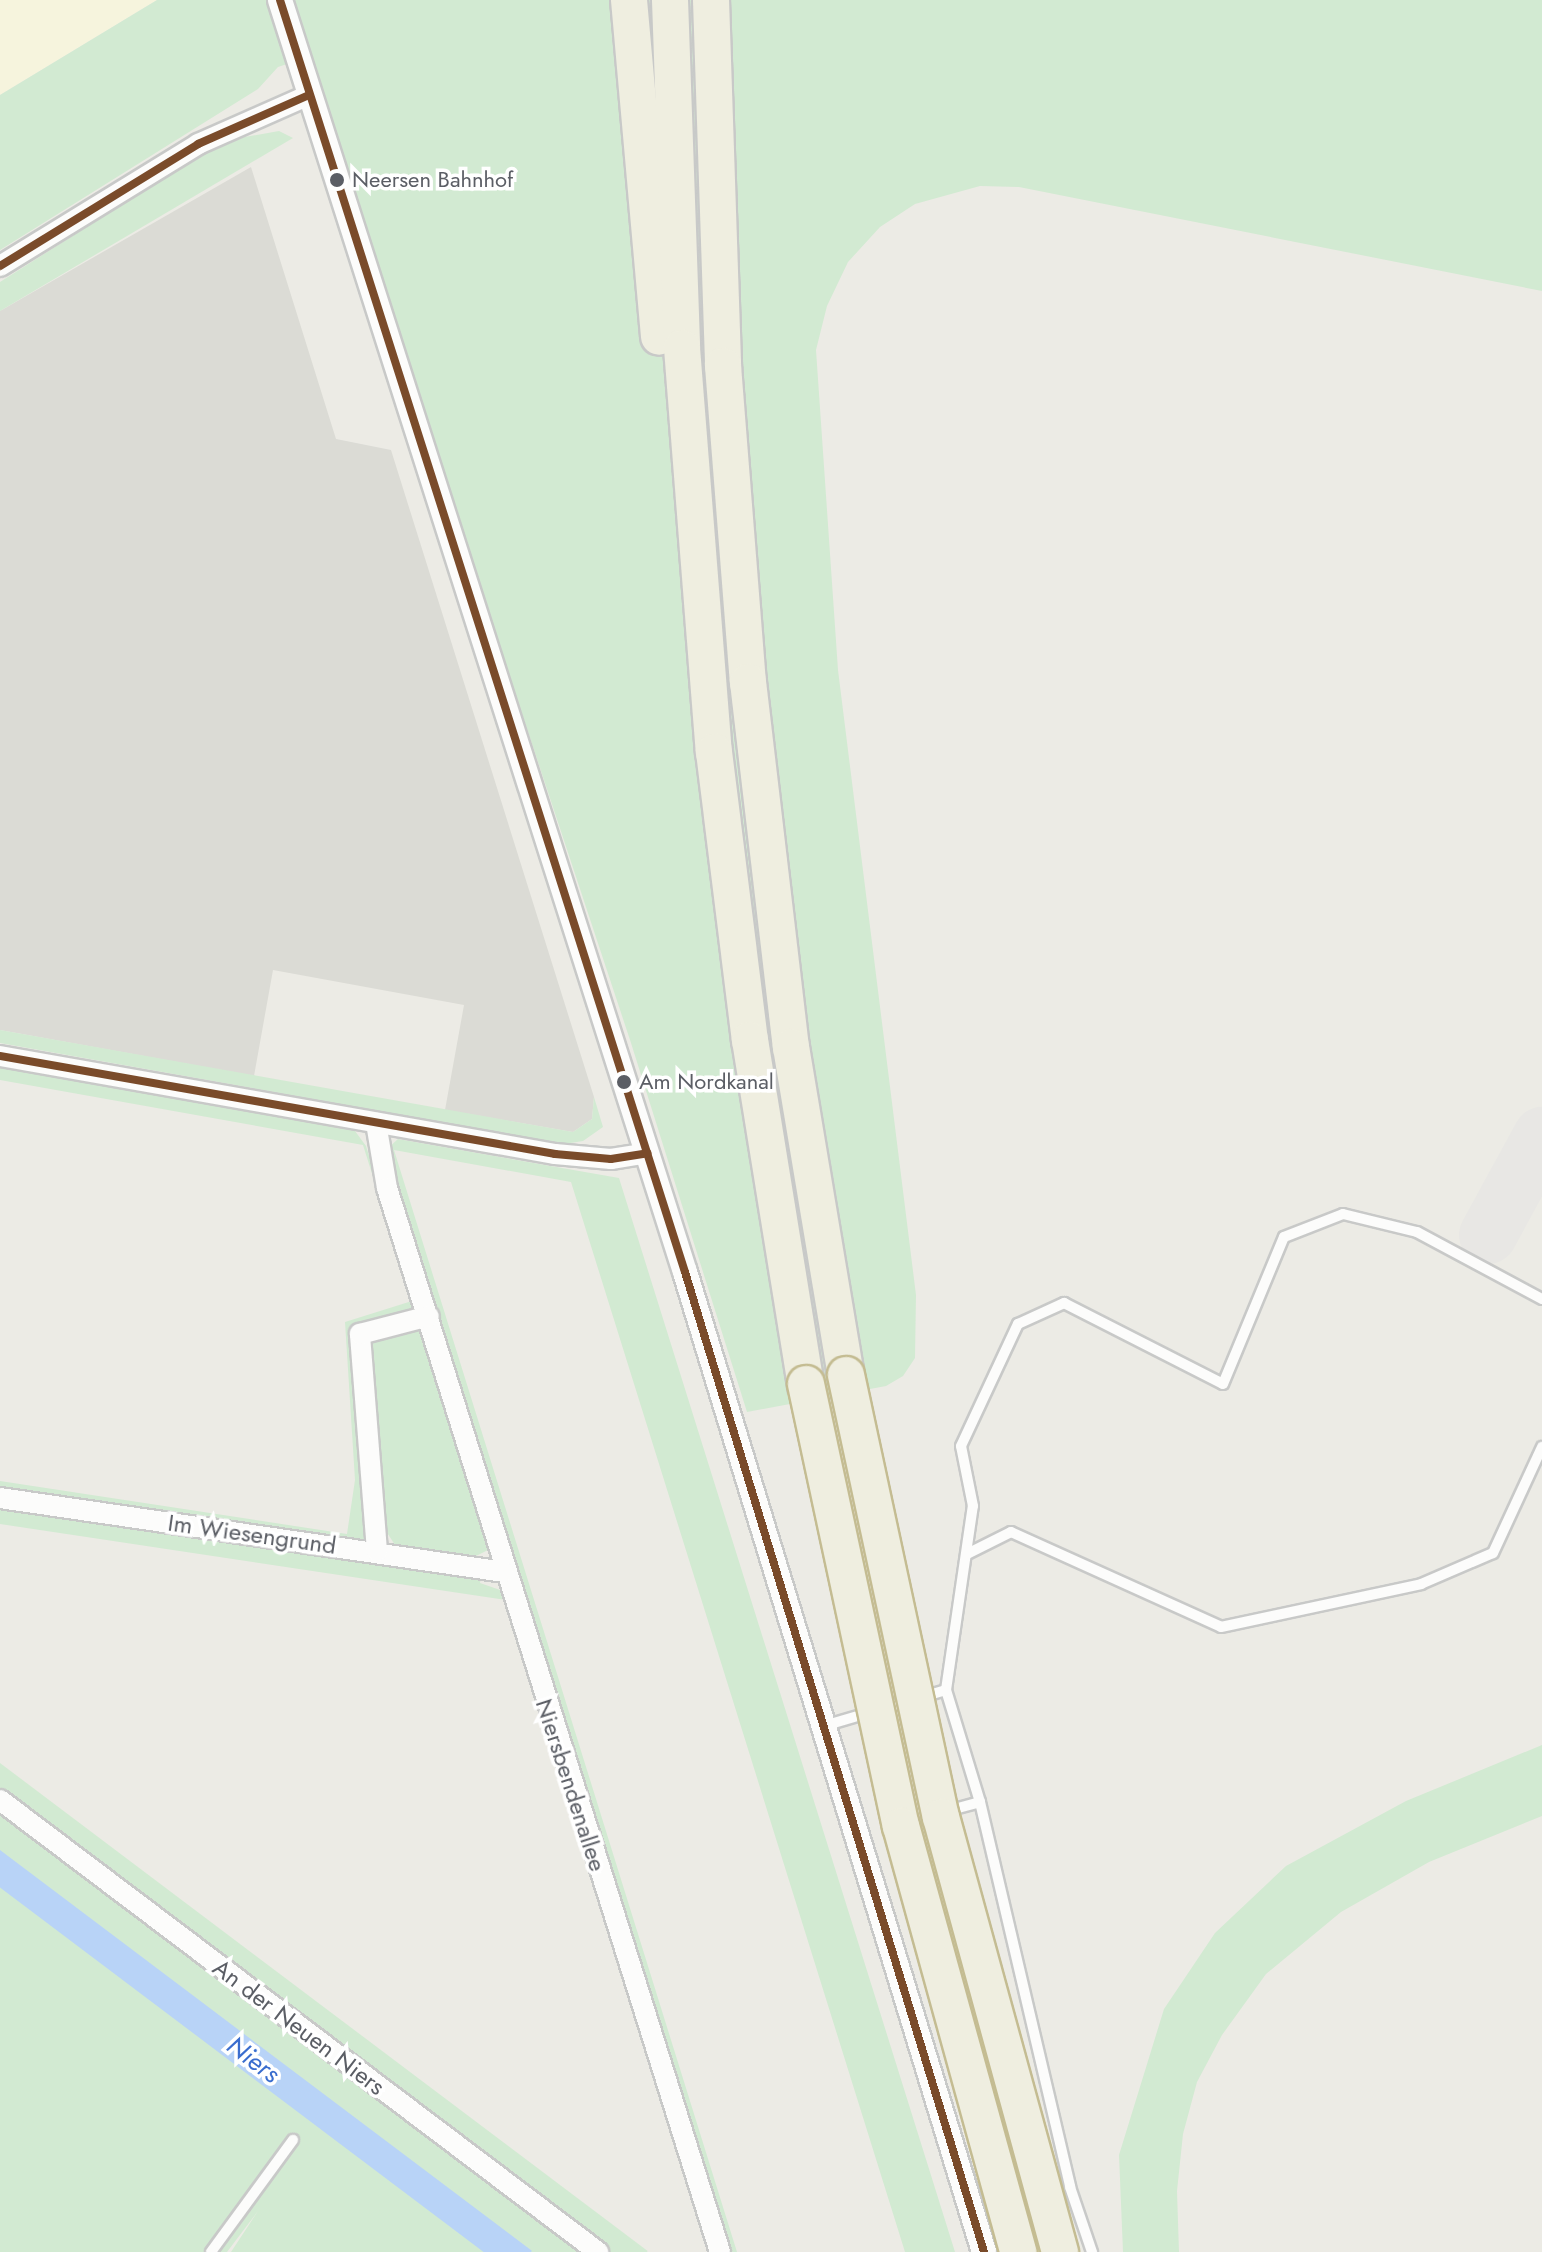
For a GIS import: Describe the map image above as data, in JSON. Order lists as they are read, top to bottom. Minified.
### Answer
{"streets":{"street":["Im Wiesengrund","Niersbendenallee","An der Neuen Niers"]},"crossings":[["Im Wiesengrund","Niersbendenallee"]],"water":["Niers"],"places":["Neersen Bahnhof","Am Nordkanal"]}
